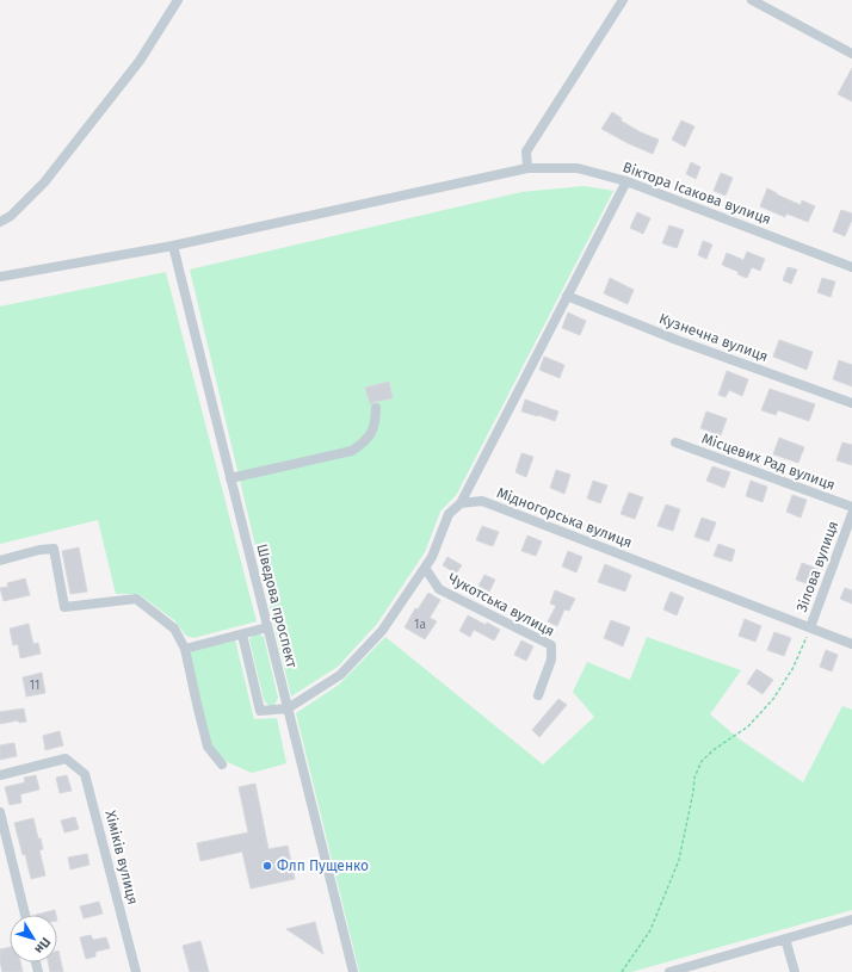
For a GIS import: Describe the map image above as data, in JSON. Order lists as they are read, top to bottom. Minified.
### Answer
{"streets":{"street":["Віктора Ісакова вулиця","Кузнечна вулиця","Місцевих Рад вулиця","Мідногорська вулиця","Зілова вулиця","Чукотська вулиця","Шведова проспект","Хіміків вулиця"]},"crossings":[["Віктора Ісакова вулиця","Шведова проспект"],["Мідногорська вулиця","Зілова вулиця"]],"places":["Флп Пущенко"],"house_numbers":["1а","11"],"north":"bottom right"}
